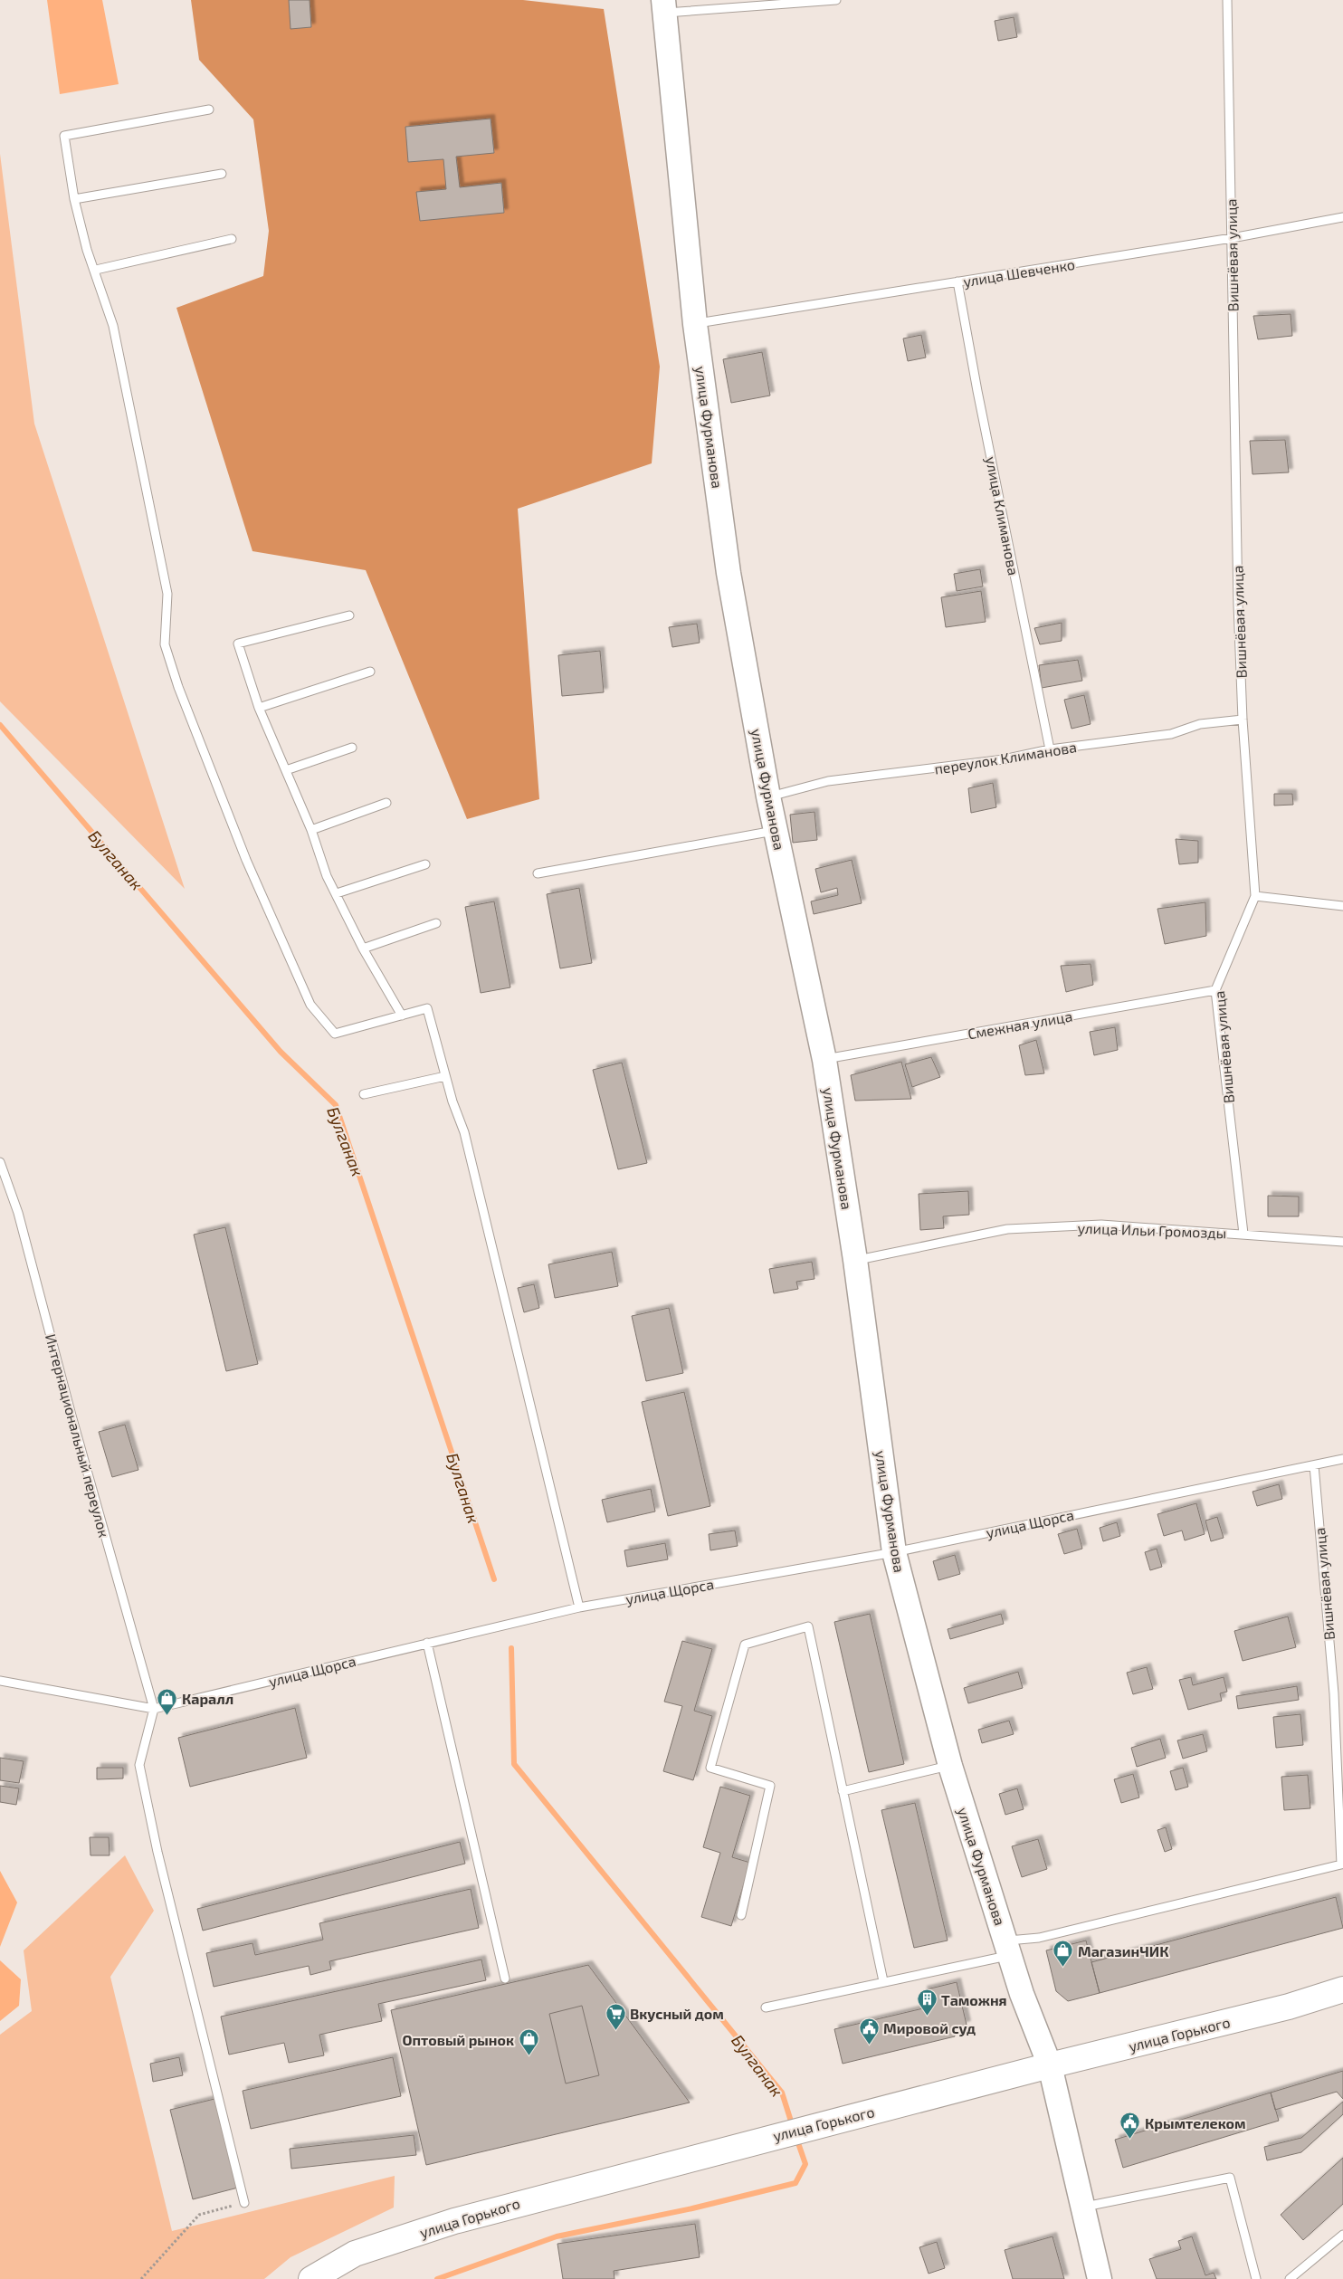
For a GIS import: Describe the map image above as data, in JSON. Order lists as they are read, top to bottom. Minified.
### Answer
{"streets":{"main road":["улица Фурманова","улица Горького"],"lane":["Вишнёвая улица","улица Шевченко","улица Климанова","переулок Климанова","Смежная улица","улица Ильи Громозды","Интернациональный переулок","улица Щорса"]},"crossings":[["Вишнёвая улица","улица Шевченко"],["Вишнёвая улица","улица Фурманова"],["Вишнёвая улица","переулок Климанова"],["Вишнёвая улица","Смежная улица"],["Вишнёвая улица","улица Ильи Громозды"],["Вишнёвая улица","улица Щорса"],["улица Шевченко","улица Фурманова"],["улица Шевченко","улица Климанова"],["улица Фурманова","переулок Климанова"],["улица Фурманова","Смежная улица"],["улица Фурманова","улица Ильи Громозды"],["улица Фурманова","улица Щорса"],["улица Фурманова","улица Горького"],["улица Климанова","переулок Климанова"],["Интернациональный переулок","улица Щорса"]],"water":["Булганак"],"places":{"shop":["Каралл","МагазинЧИК","Оптовый рынок"],"building":["Таможня"],"supermarket":["Вкусный дом"],"public building":["Мировой суд","Крымтелеком"]}}
